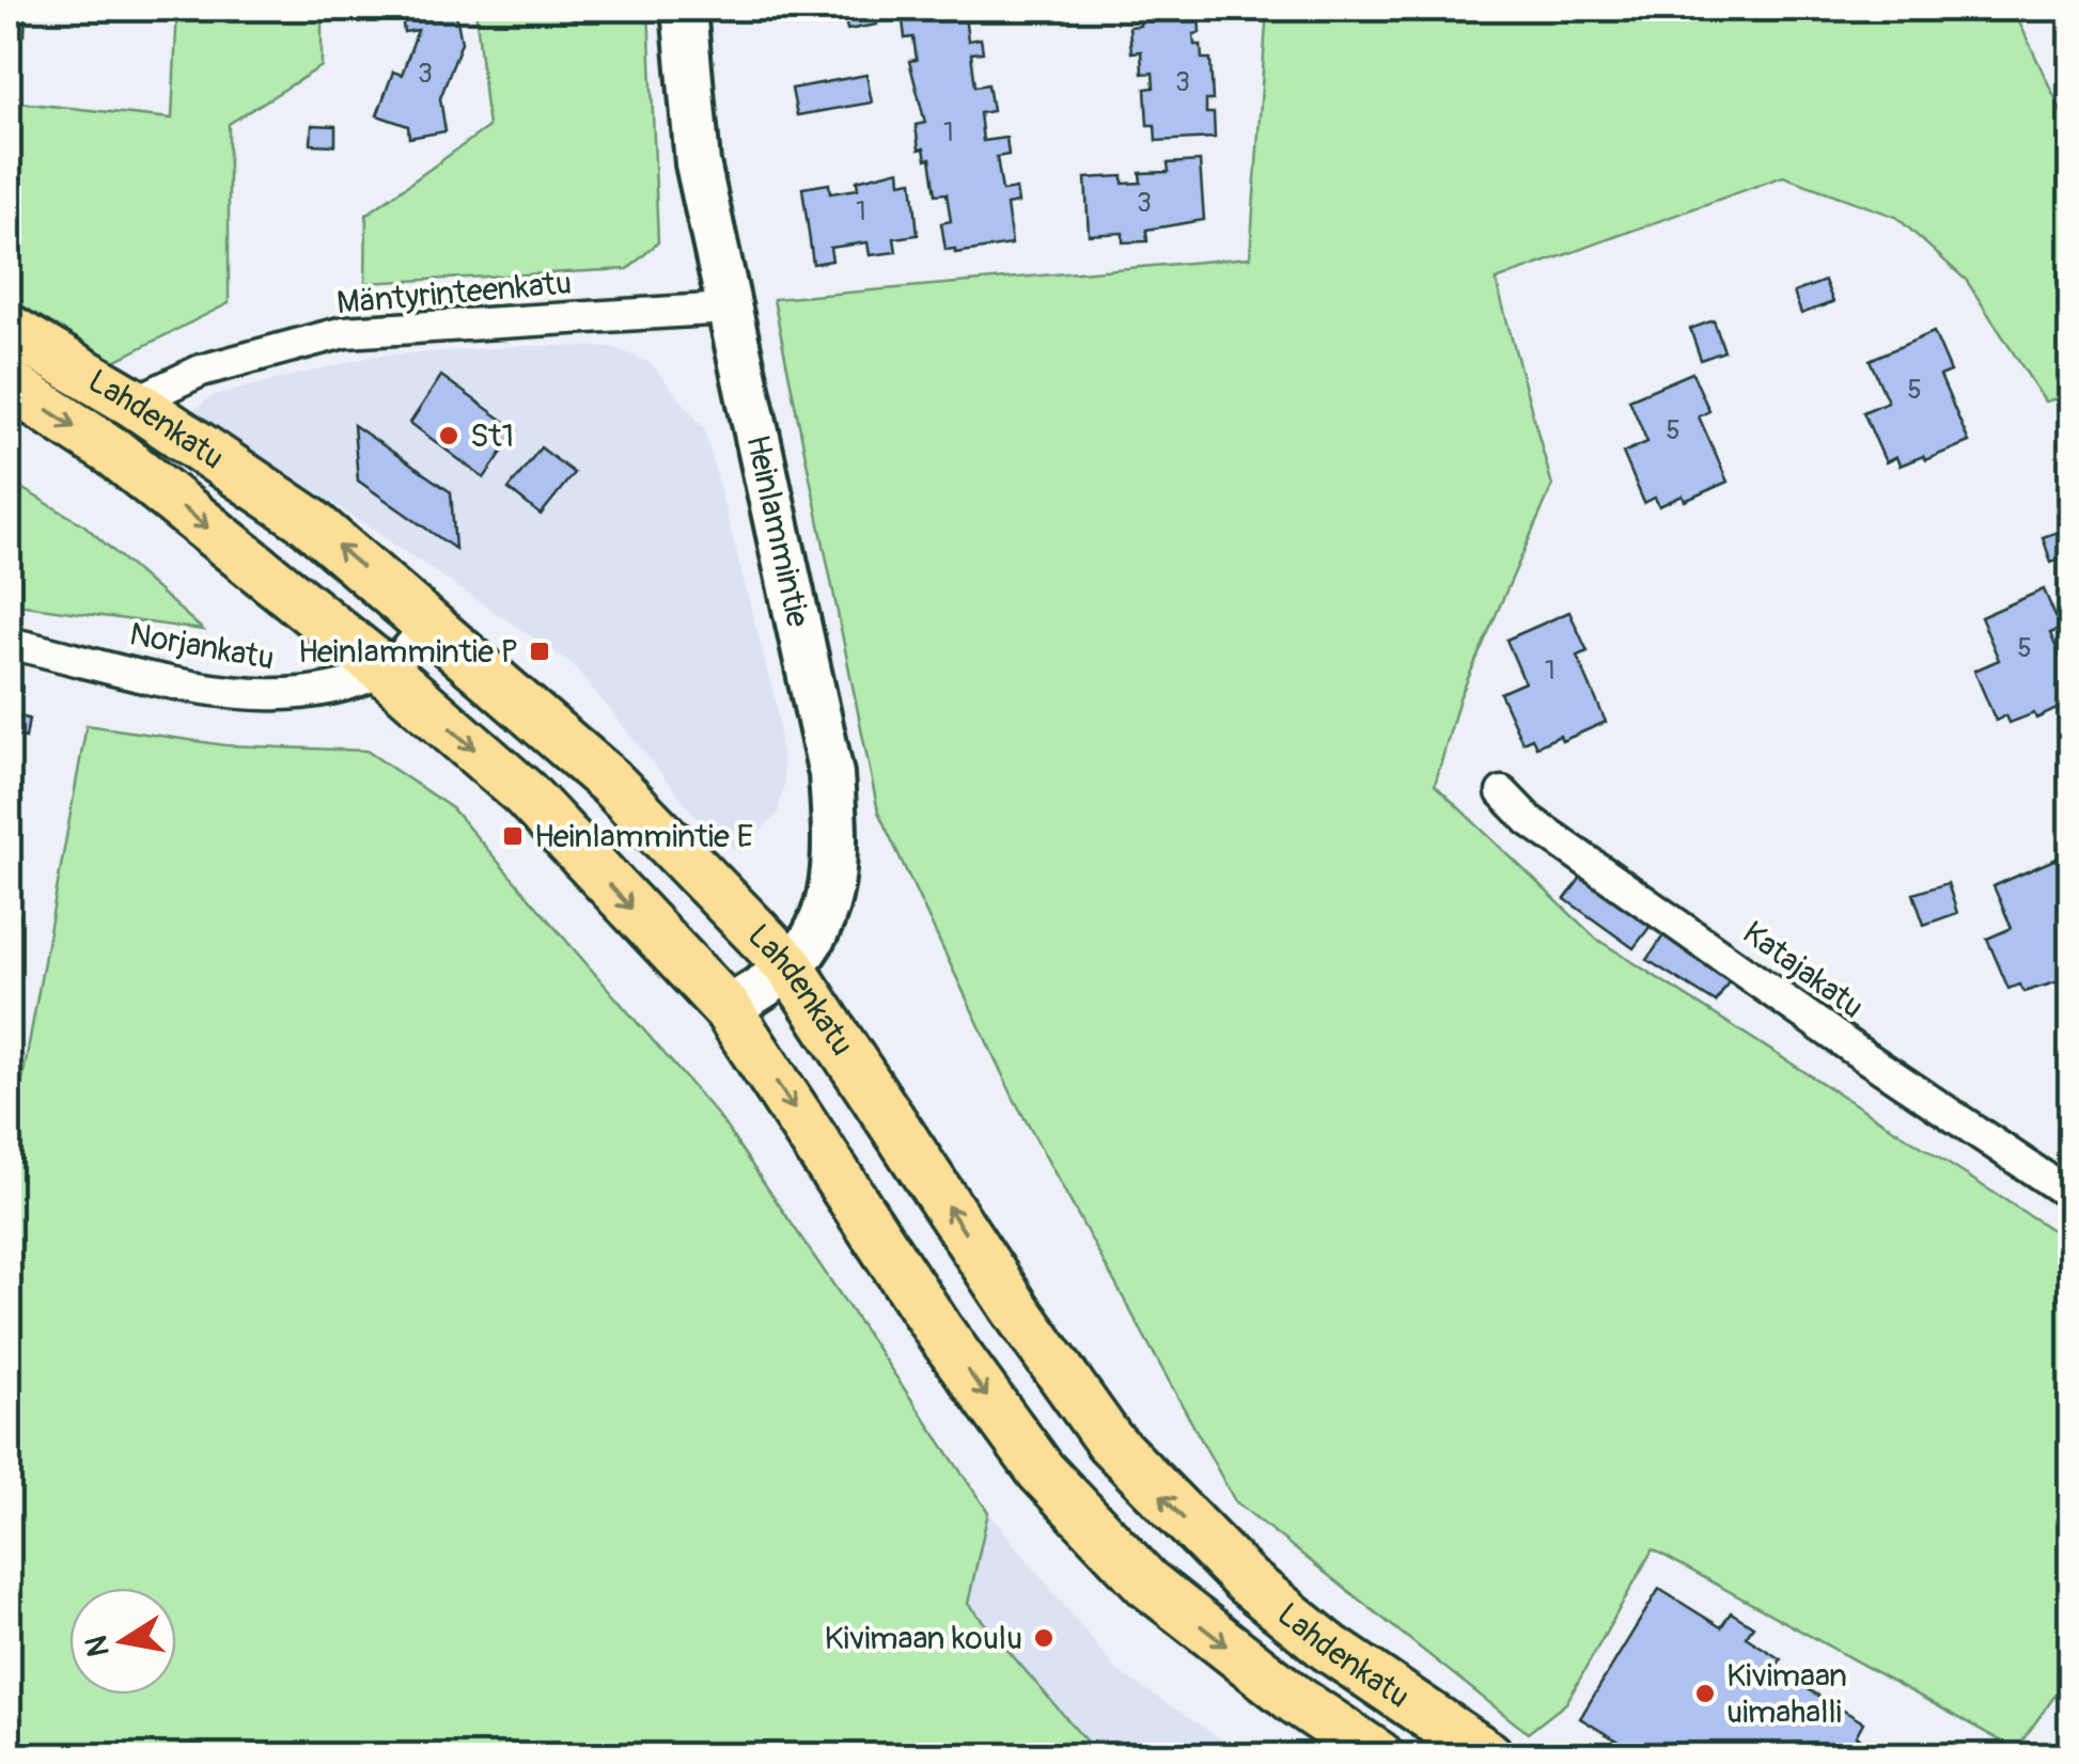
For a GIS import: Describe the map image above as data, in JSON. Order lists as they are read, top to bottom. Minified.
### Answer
{"streets":{"main road":["Lahdenkatu"],"street":["Mäntyrinteenkatu","Heinlammintie","Norjankatu","Katajakatu"]},"crossings":[["Mäntyrinteenkatu","Lahdenkatu"],["Mäntyrinteenkatu","Heinlammintie"],["Lahdenkatu","Heinlammintie"],["Lahdenkatu","Norjankatu"]],"places":{"other":["St1","Kivimaan koulu","Kivimaan uimahalli"],"transit":["Heinlammintie P","Heinlammintie E"]},"house_numbers":["3","3","1","3","1","5","5","5","1"],"north":"left"}
